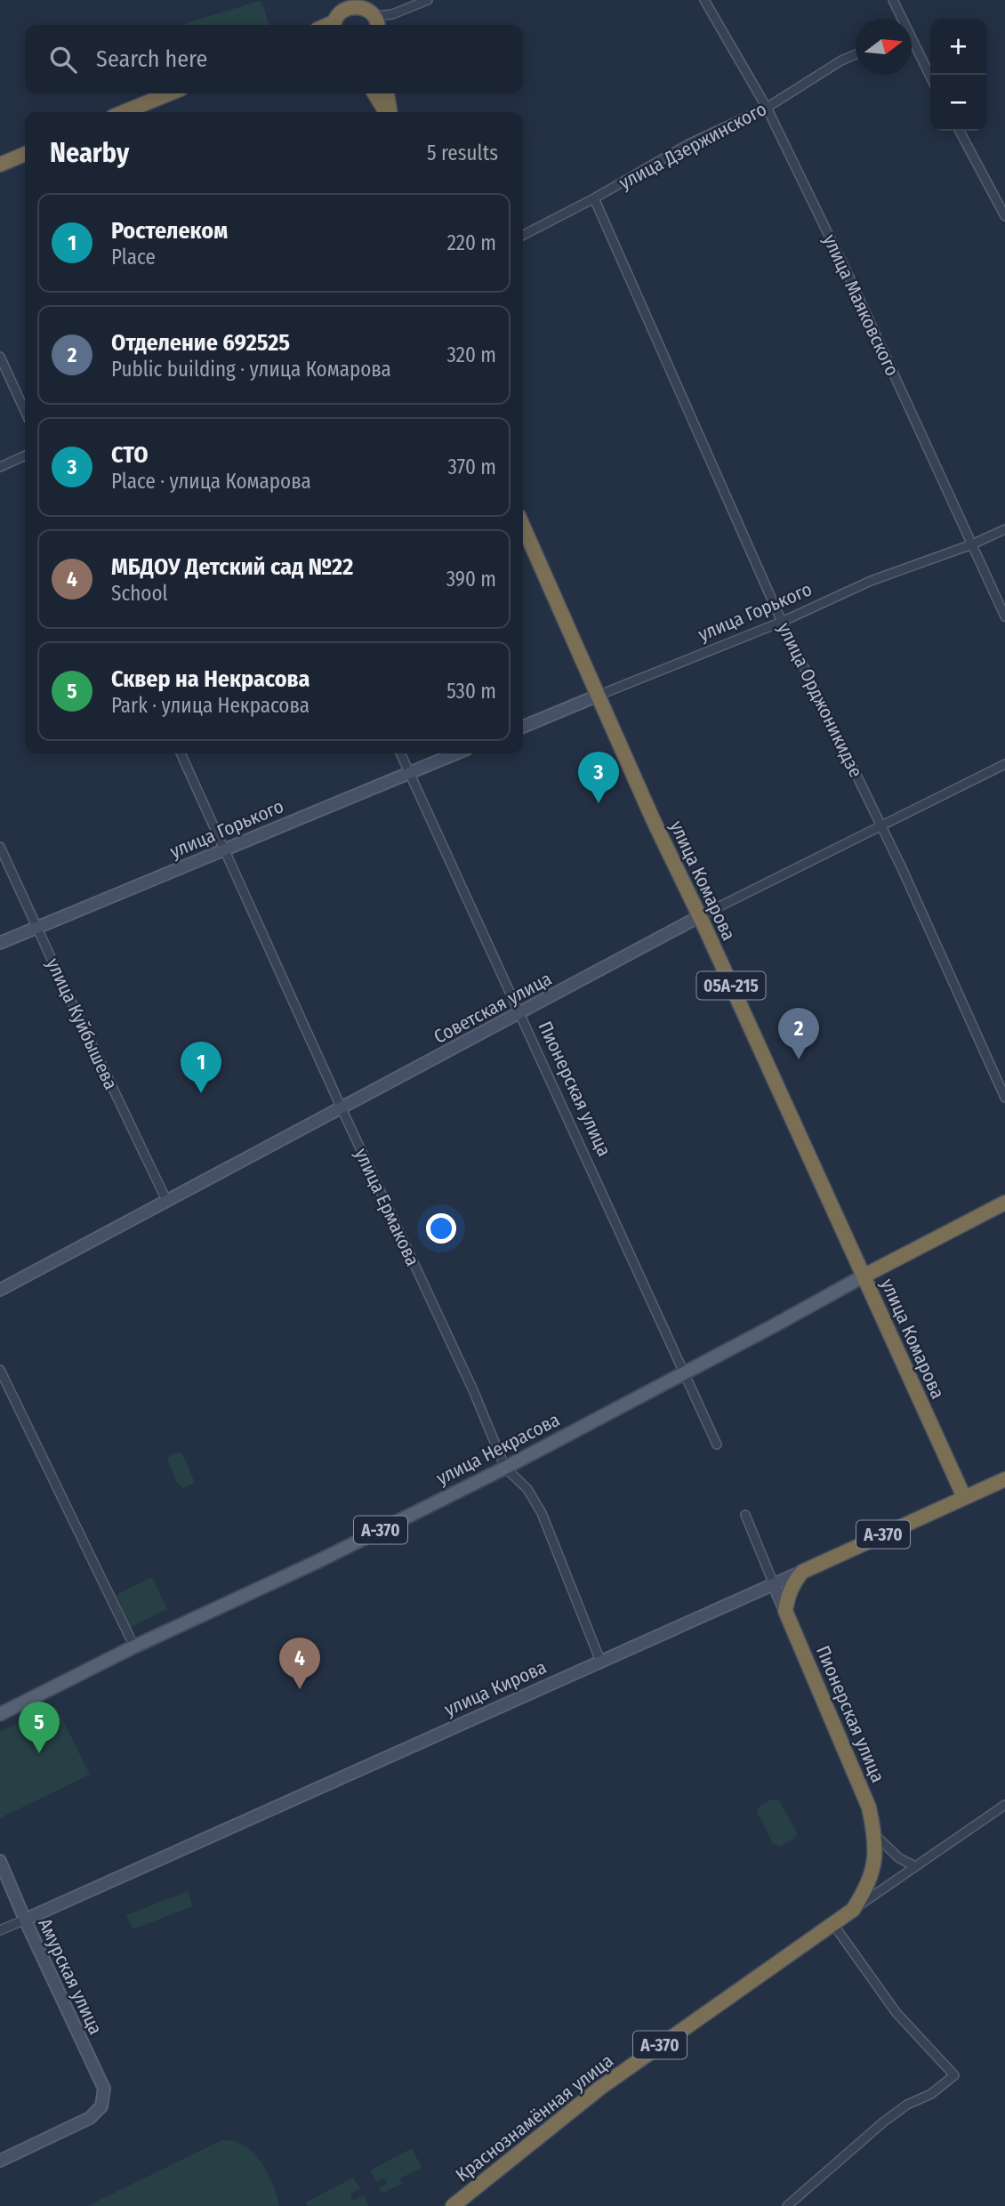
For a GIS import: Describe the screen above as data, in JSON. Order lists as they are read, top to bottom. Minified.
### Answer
{"streets":{"highway":["улица Комарова","05А-215","Пионерская улица","улица Некрасова","А-370","улица Кирова","Краснознамённая улица"],"main road":["улица Горького","Советская улица","Амурская улица"],"street":["улица Дзержинского","улица Маяковского","улица Орджоникидзе","улица Куйбышева","улица Ермакова"]},"crossings":[["улица Дзержинского","улица Маяковского"],["улица Дзержинского","улица Орджоникидзе"],["улица Маяковского","улица Горького"],["улица Горького","улица Орджоникидзе"],["улица Горького","улица Комарова"],["улица Горького","улица Куйбышева"],["улица Горького","Пионерская улица"],["улица Горького","улица Ермакова"],["улица Орджоникидзе","Советская улица"],["улица Комарова","Советская улица"],["улица Комарова","улица Некрасова"],["улица Комарова","улица Кирова"],["Советская улица","улица Куйбышева"],["Советская улица","Пионерская улица"],["Советская улица","улица Ермакова"],["Пионерская улица","улица Некрасова"],["Пионерская улица","улица Кирова"],["Пионерская улица","Краснознамённая улица"],["улица Ермакова","улица Некрасова"],["улица Ермакова","улица Кирова"],["улица Кирова","Амурская улица"]],"north":"right","page":{"map_buttons":["+","−"],"search":"Search here","heading":["Nearby","5 results"],"list":[{"mark":"1","name":"Ростелеком","note":"Place","value":"220 m"},{"mark":"2","name":"Отделение 692525","note":"Public building · улица Комарова","value":"320 m"},{"mark":"3","name":"СТО","note":"Place · улица Комарова","value":"370 m"},{"mark":"4","name":"МБДОУ Детский сад №22","note":"School","value":"390 m"},{"mark":"5","name":"Сквер на Некрасова","note":"Park · улица Некрасова","value":"530 m"}],"pins":["3","2","1","4","5"]}}
